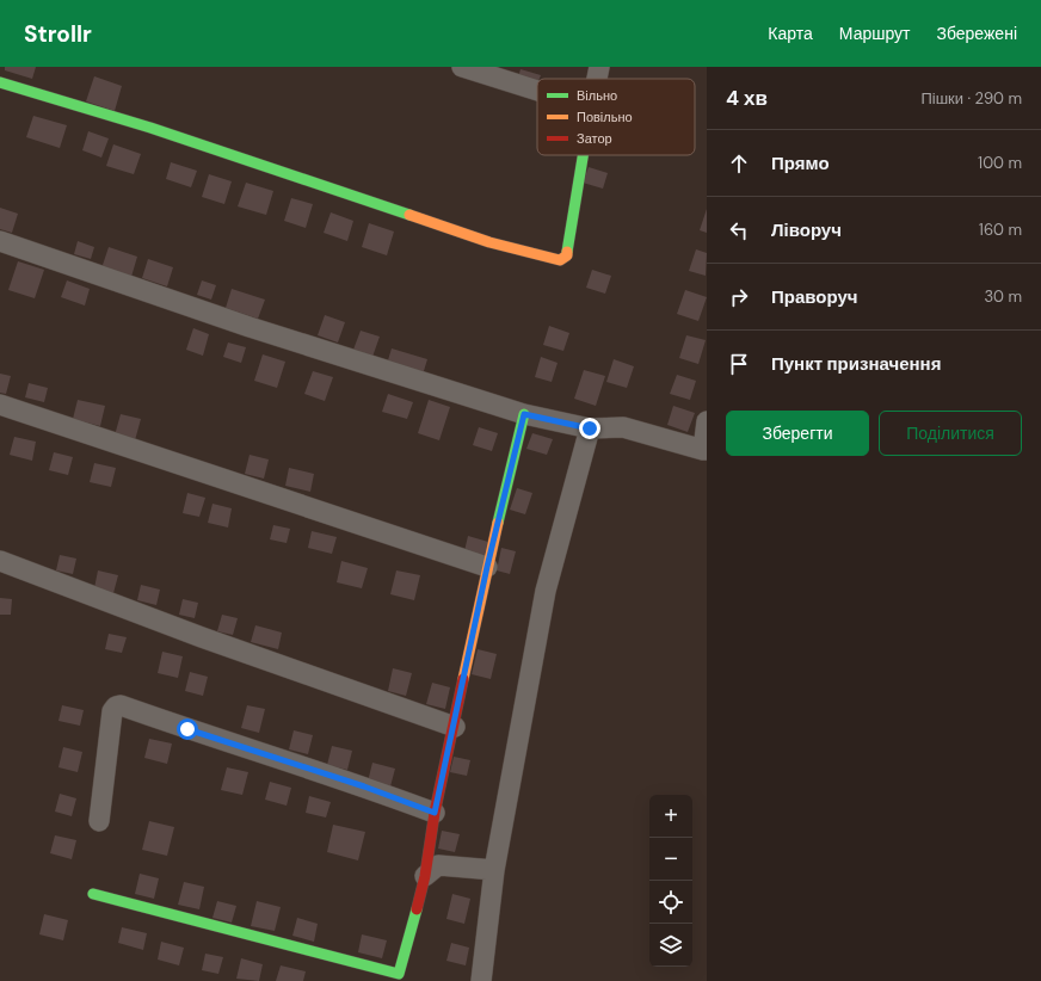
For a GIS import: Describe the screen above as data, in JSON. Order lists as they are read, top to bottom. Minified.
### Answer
{"legend":["Вільно","Повільно","Затор"],"page":{"header":"Strollr","nav":["Карта","Маршрут","Збережені"],"heading":["4 хв","Пішки · 290 m"],"list":[["Прямо","100 m"],["Ліворуч","160 m"],["Праворуч","30 m"],"Пункт призначення"],"buttons":["Зберегти","Поділитися"],"map_buttons":["+","−"]}}
